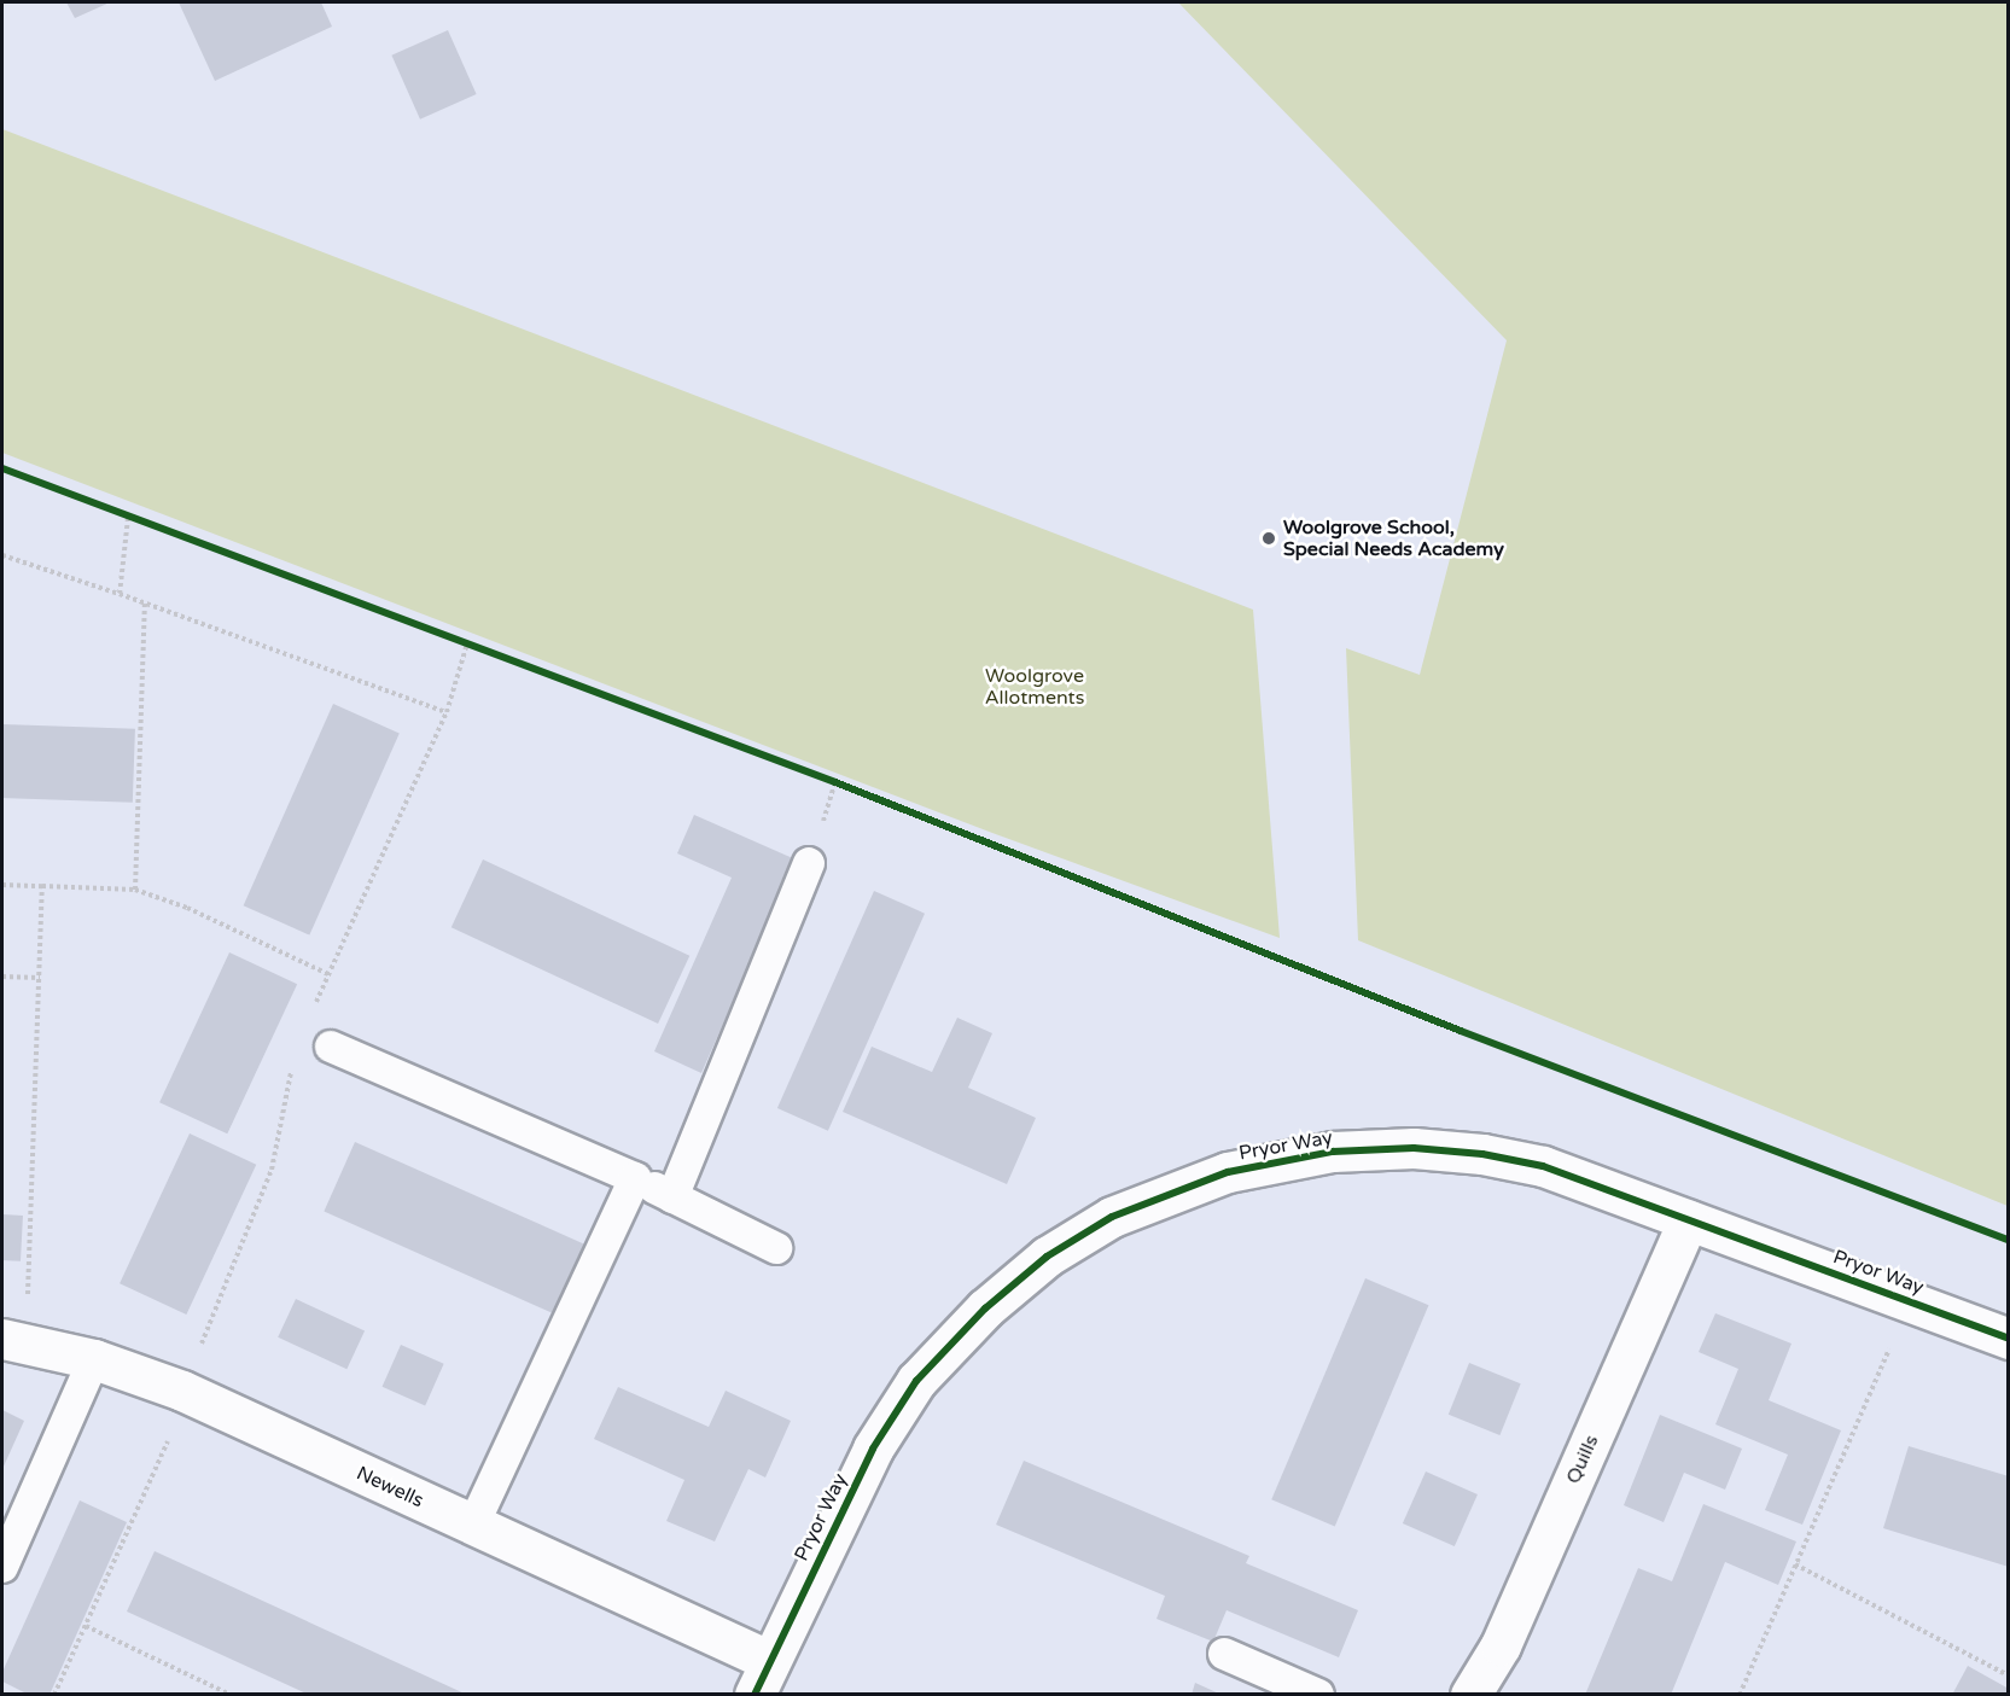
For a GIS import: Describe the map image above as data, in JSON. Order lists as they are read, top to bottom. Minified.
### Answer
{"streets":{"street":["Pryor Way","Quills","Newells"]},"crossings":[["Pryor Way","Quills"],["Pryor Way","Newells"]],"parks":["Woolgrove Allotments"],"places":["Woolgrove School, Special Needs Academy"]}
